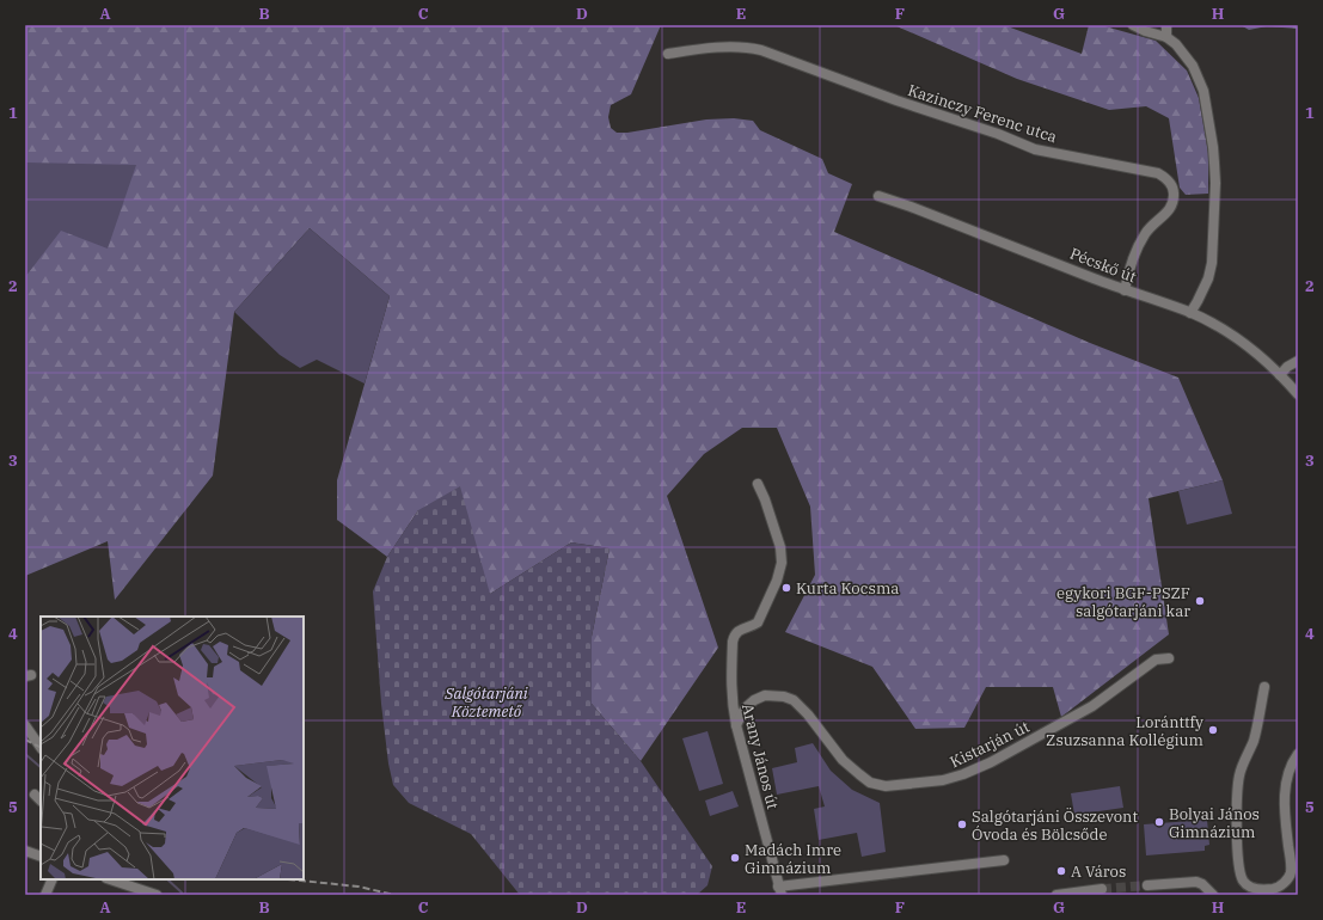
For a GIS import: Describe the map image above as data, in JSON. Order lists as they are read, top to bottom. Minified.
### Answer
{"streets":{"street":["Kazinczy Ferenc utca","Pécskő út","Kistarján út","Arany János út"]},"crossings":[["Kazinczy Ferenc utca","Pécskő út"],["Kistarján út","Arany János út"]],"parks":["Salgótarjáni Köztemető"],"places":["Kurta Kocsma","egykori BGF-PSZF salgótarjáni kar","Loránttfy Zsuzsanna Kollégium","Bolyai János Gimnázium","Salgótarjáni Összevont Óvoda és Bölcsőde","Madách Imre Gimnázium","A Város"],"grid":{"columns":["A","B","C","D","E","F","G","H"],"rows":["1","2","3","4","5"]}}
